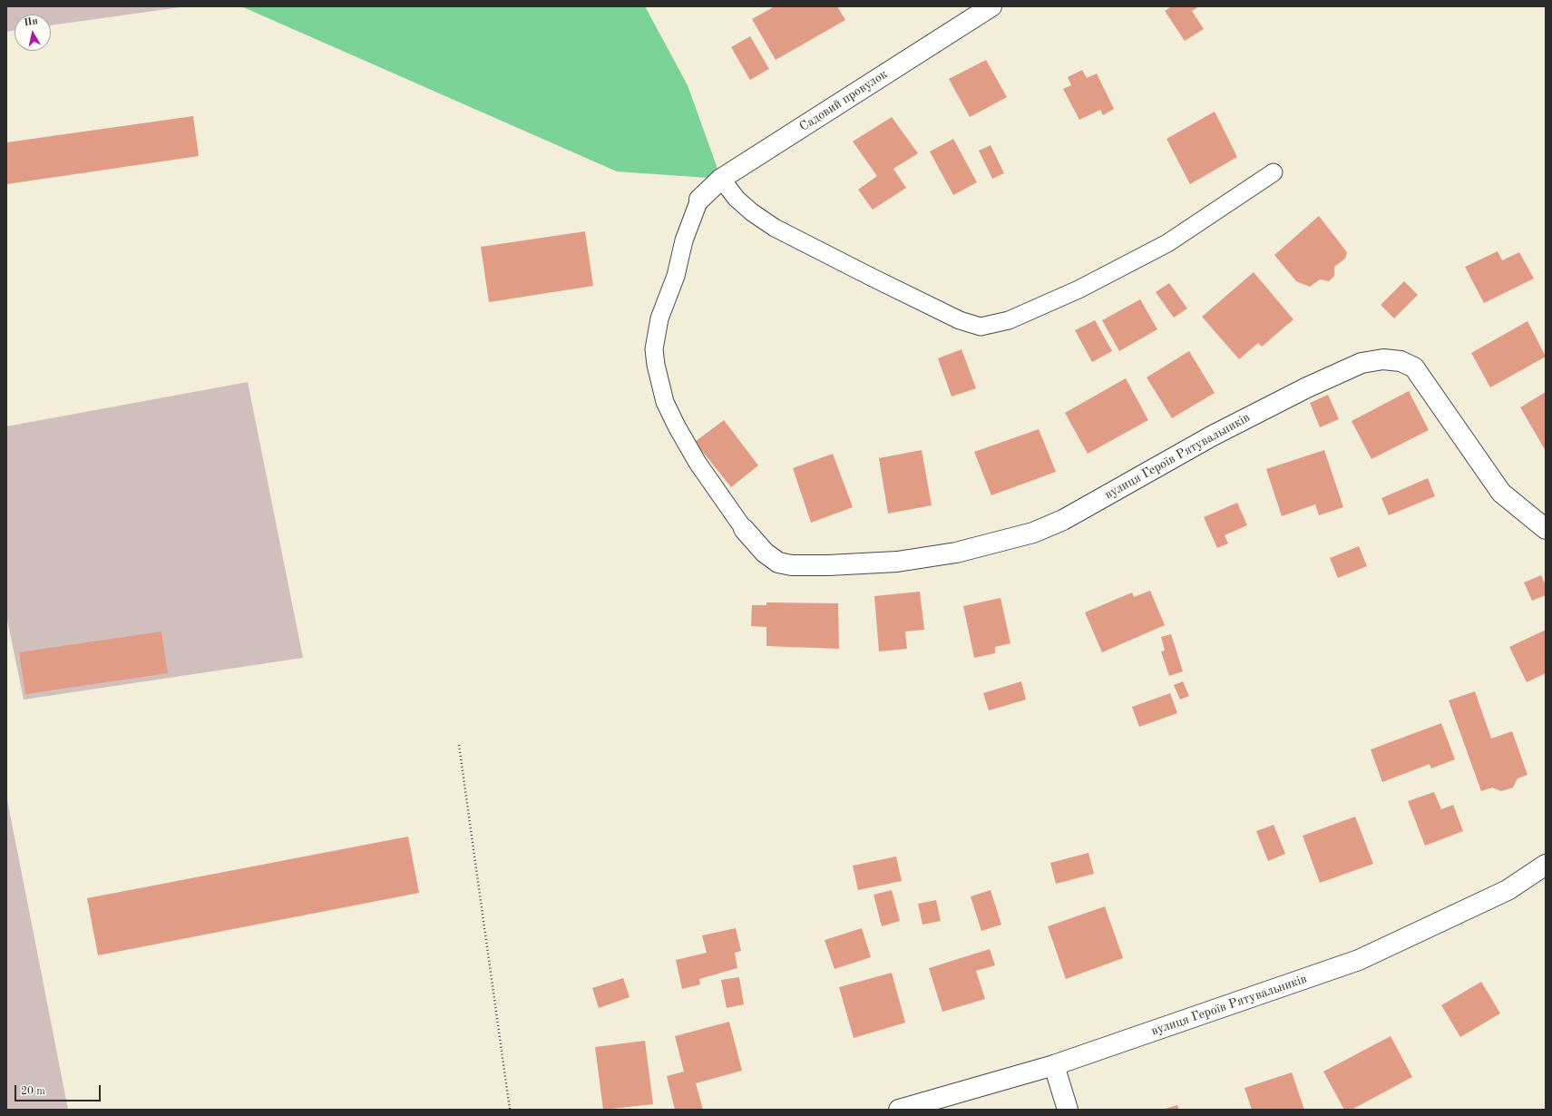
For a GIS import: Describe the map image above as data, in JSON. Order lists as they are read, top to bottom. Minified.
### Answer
{"streets":{"street":["Садовий провулок","вулиця Героїв Рятувальників"]},"scale_bar":"20 m","north":"top"}
